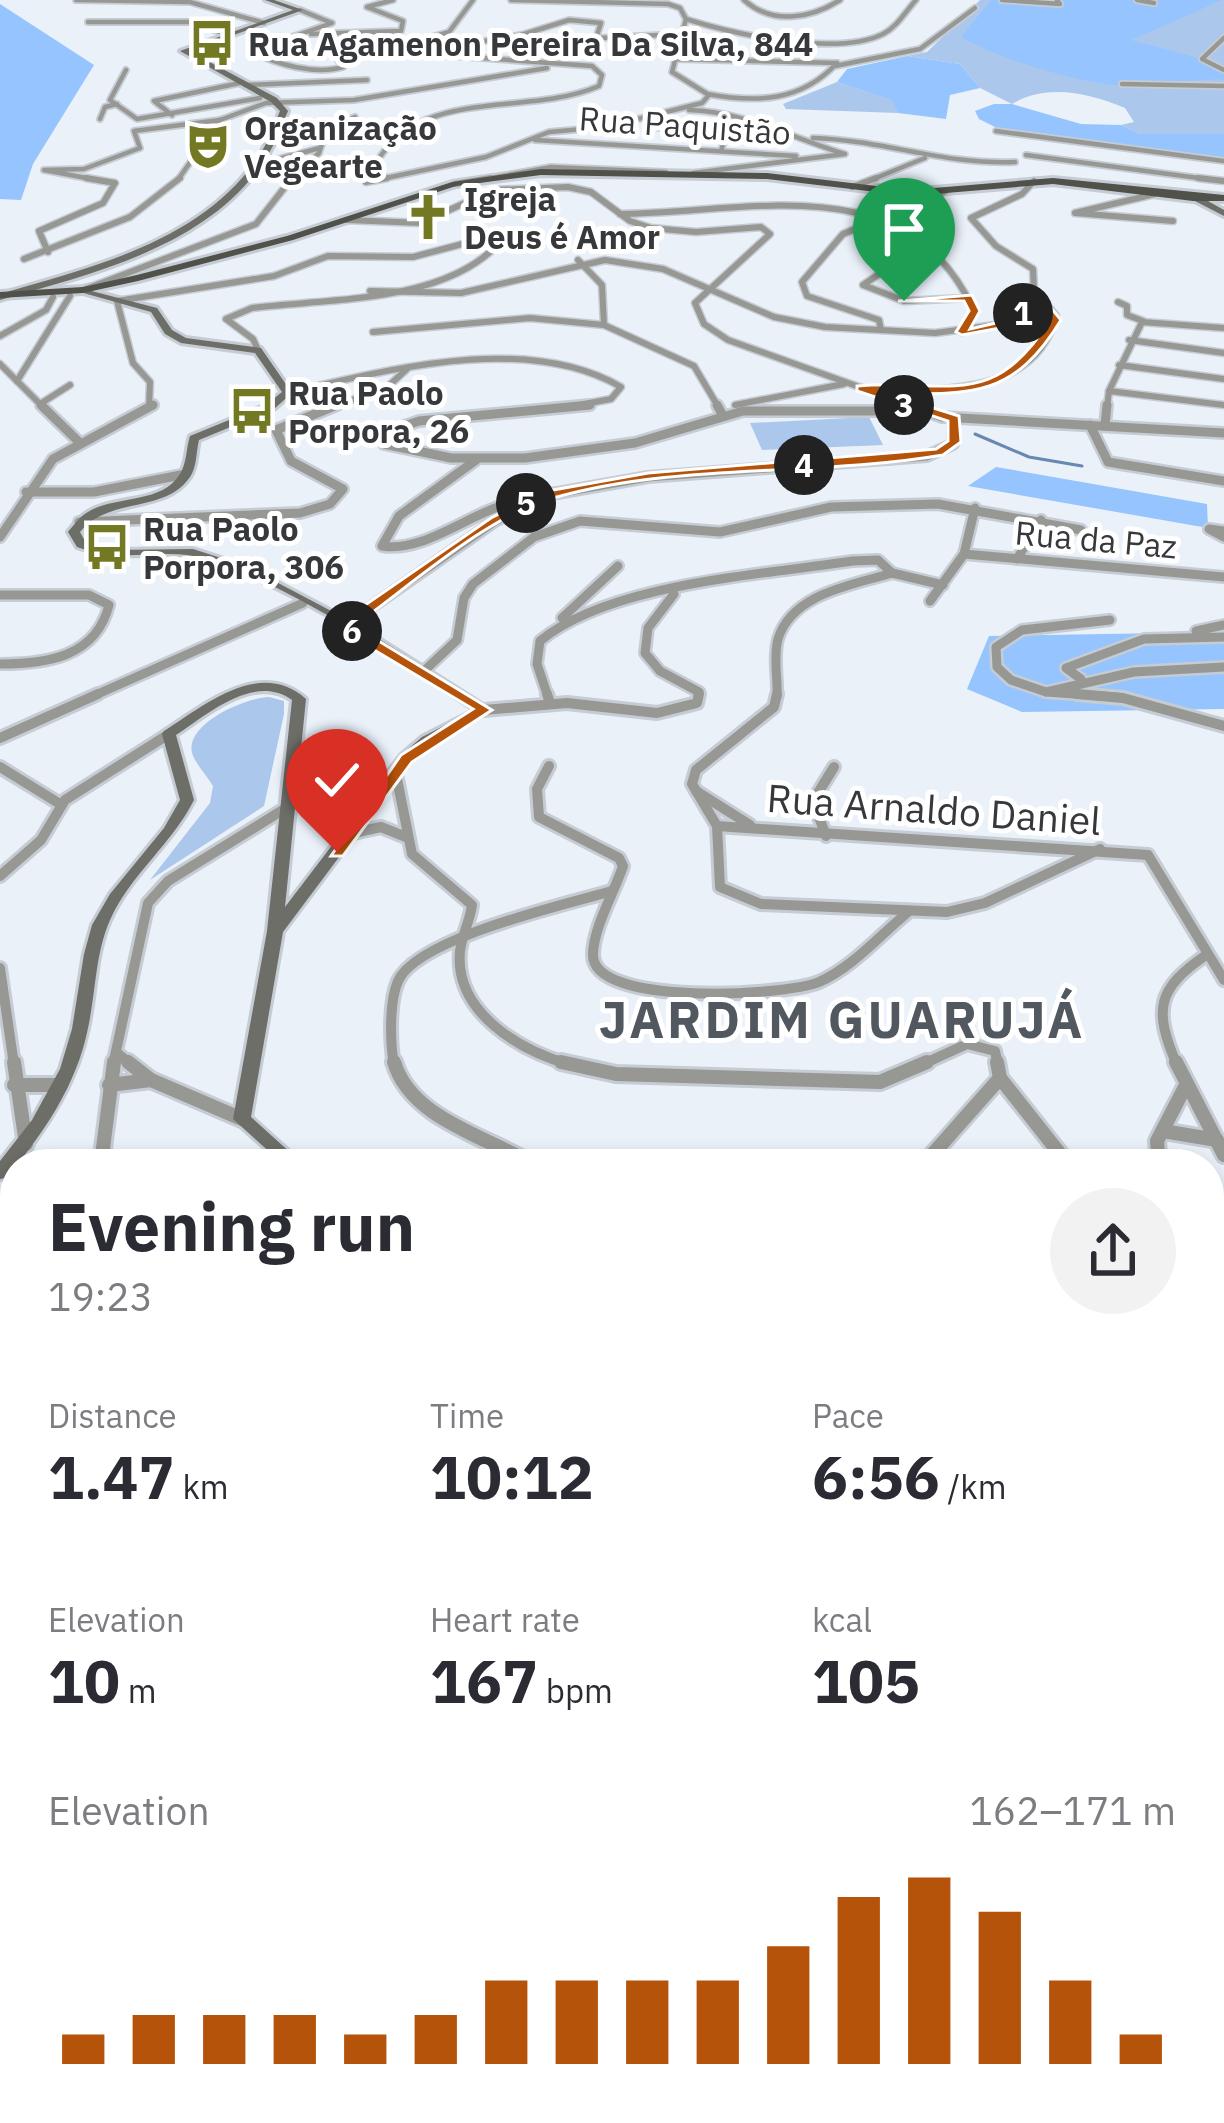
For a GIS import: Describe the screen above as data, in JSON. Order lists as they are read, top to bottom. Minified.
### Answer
{"streets":{"street":["Rua Paquistão","Rua da Paz","Rua Arnaldo Daniel"]},"districts":["JARDIM GUARUJÁ"],"places":{"bus stop":["Rua Agamenon Pereira Da Silva, 844","Rua Paolo Porpora, 26","Rua Paolo Porpora, 306"],"theatre":["Organização Vegearte"],"church":["Igreja Deus é Amor"]},"page":{"pins":["1","3","4","5","6"],"heading":["Evening run","19:23"],"stats":[["Distance","1.47 km"],["Time","10:12"],["Pace","6:56 /km"],["Elevation","10 m"],["Heart rate","167 bpm"],["kcal","105"]],"chart":["Elevation","162–171 m"]}}
